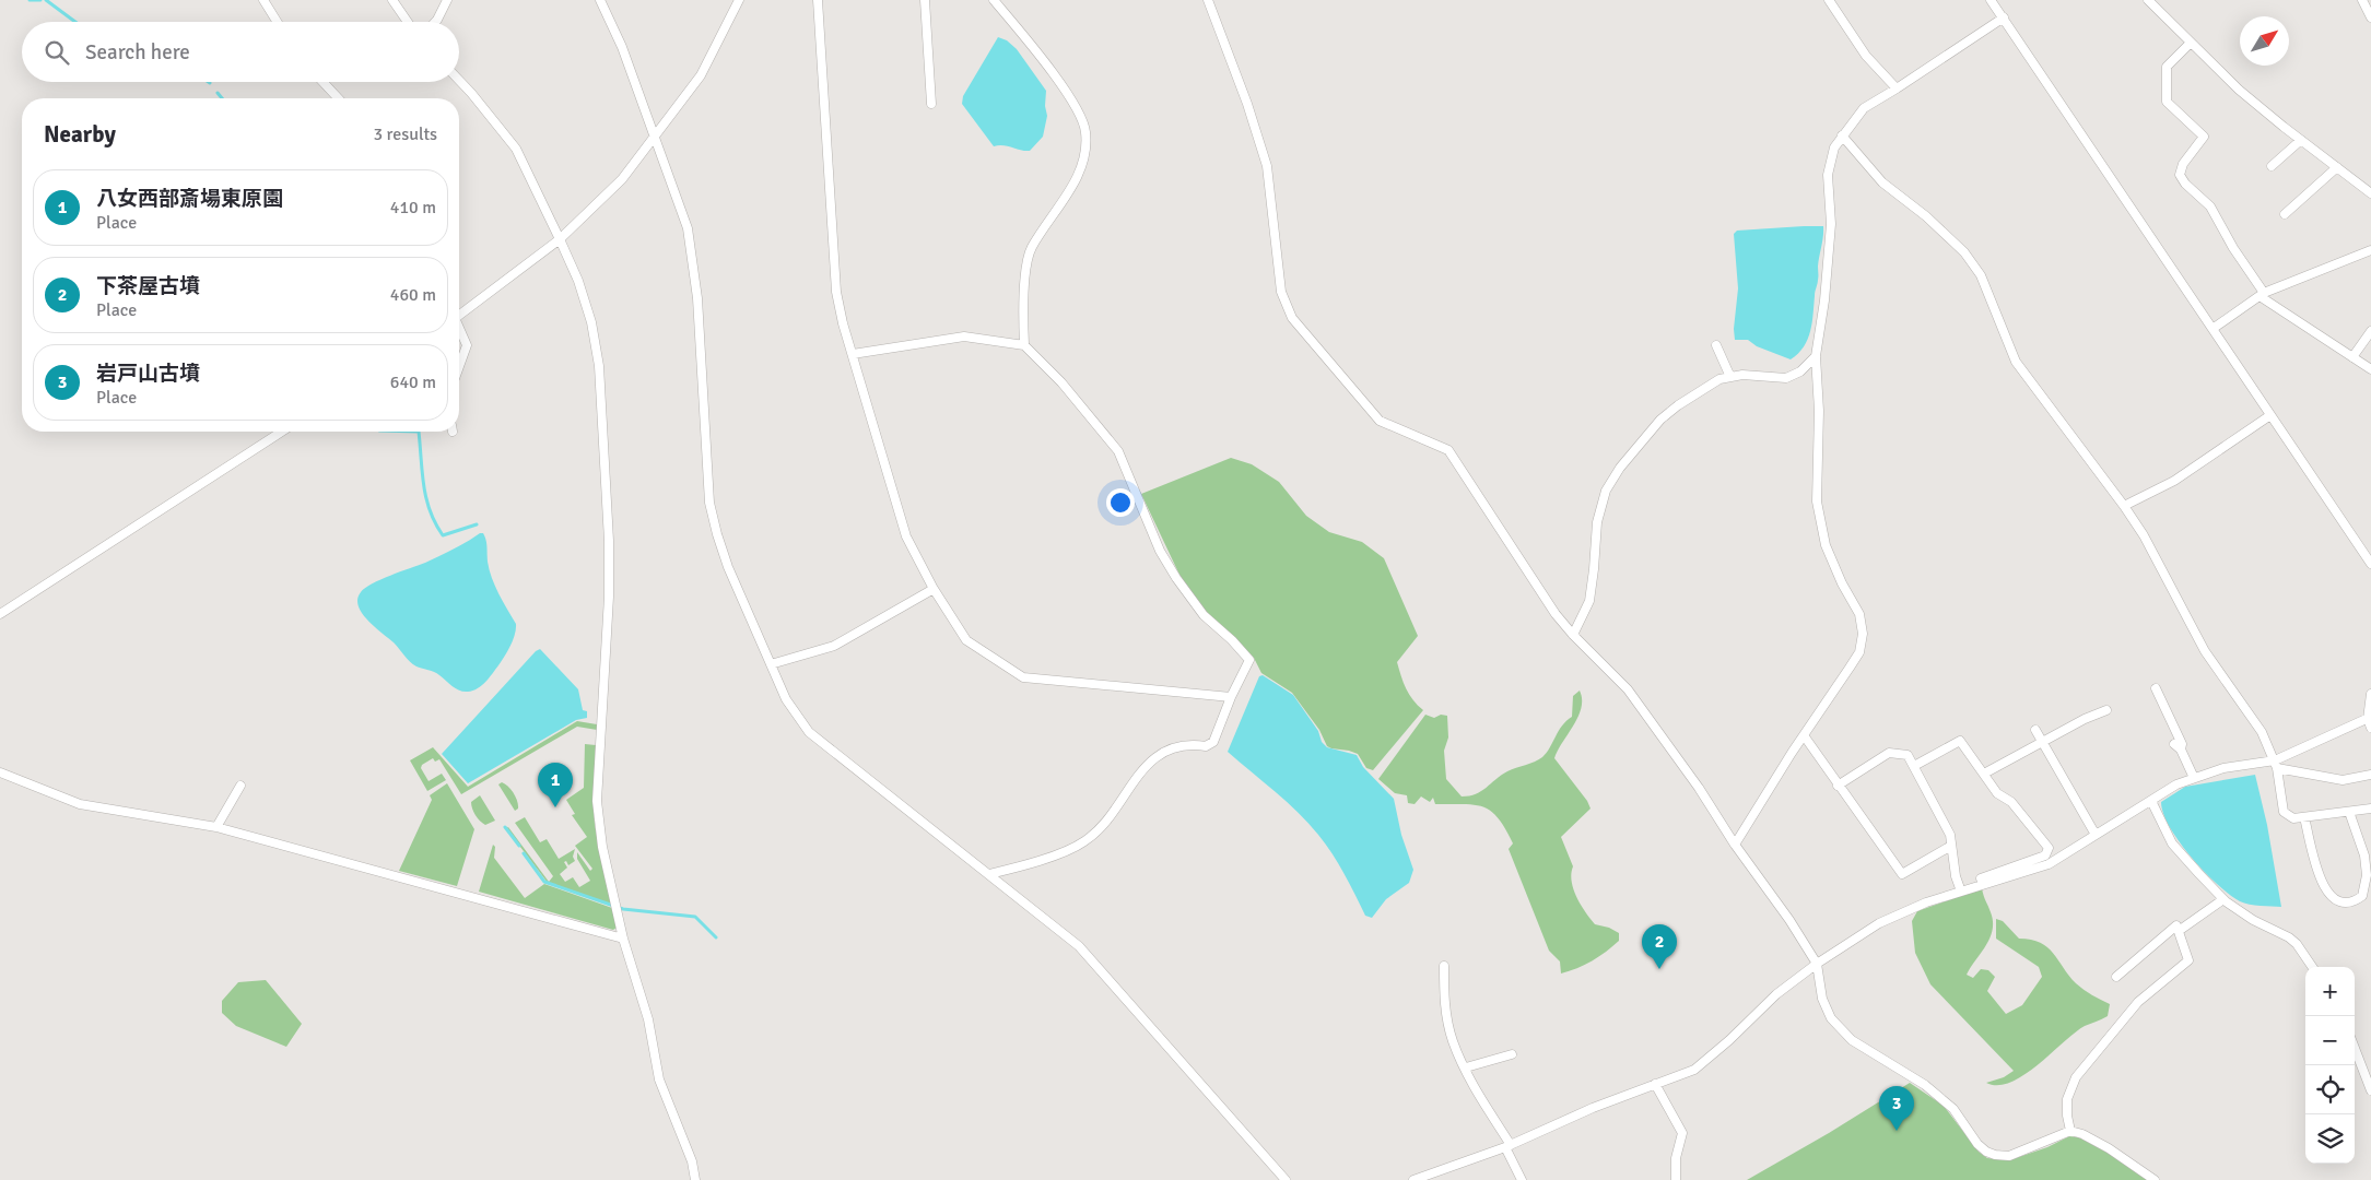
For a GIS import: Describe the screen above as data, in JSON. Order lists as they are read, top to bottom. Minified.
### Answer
{"north":"top right","page":{"search":"Search here","heading":["Nearby","3 results"],"list":[{"mark":"1","name":"八女西部斎場東原園","note":"Place","value":"410 m"},{"mark":"2","name":"下茶屋古墳","note":"Place","value":"460 m"},{"mark":"3","name":"岩戸山古墳","note":"Place","value":"640 m"}],"pins":["1","2","3"],"map_buttons":["+","−"]}}
